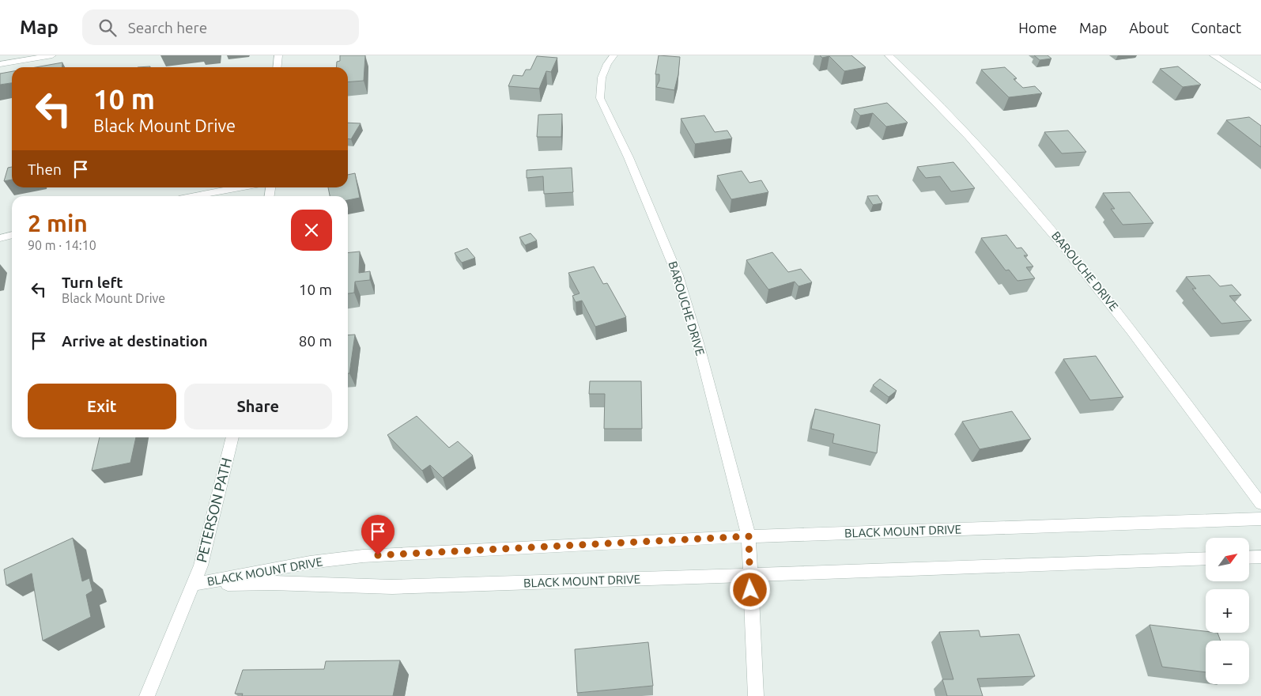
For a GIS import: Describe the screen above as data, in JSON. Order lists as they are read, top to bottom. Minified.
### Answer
{"streets":{"street":["BAROUCHE DRIVE","PETERSON PATH","BLACK MOUNT DRIVE"]},"crossings":[["BAROUCHE DRIVE","BLACK MOUNT DRIVE"],["PETERSON PATH","BLACK MOUNT DRIVE"]],"north":"top right","page":{"header":"Map","search":"Search here","nav":["Home","Map","About","Contact"],"turn":["10 m","Black Mount Drive"],"then":"Then","heading":["2 min","90 m · 14:10"],"list":[{"name":"Turn left","note":"Black Mount Drive","value":"10 m"},{"name":"Arrive at destination","value":"80 m"}],"buttons":["Exit","Share"],"map_buttons":["+","−"]}}
